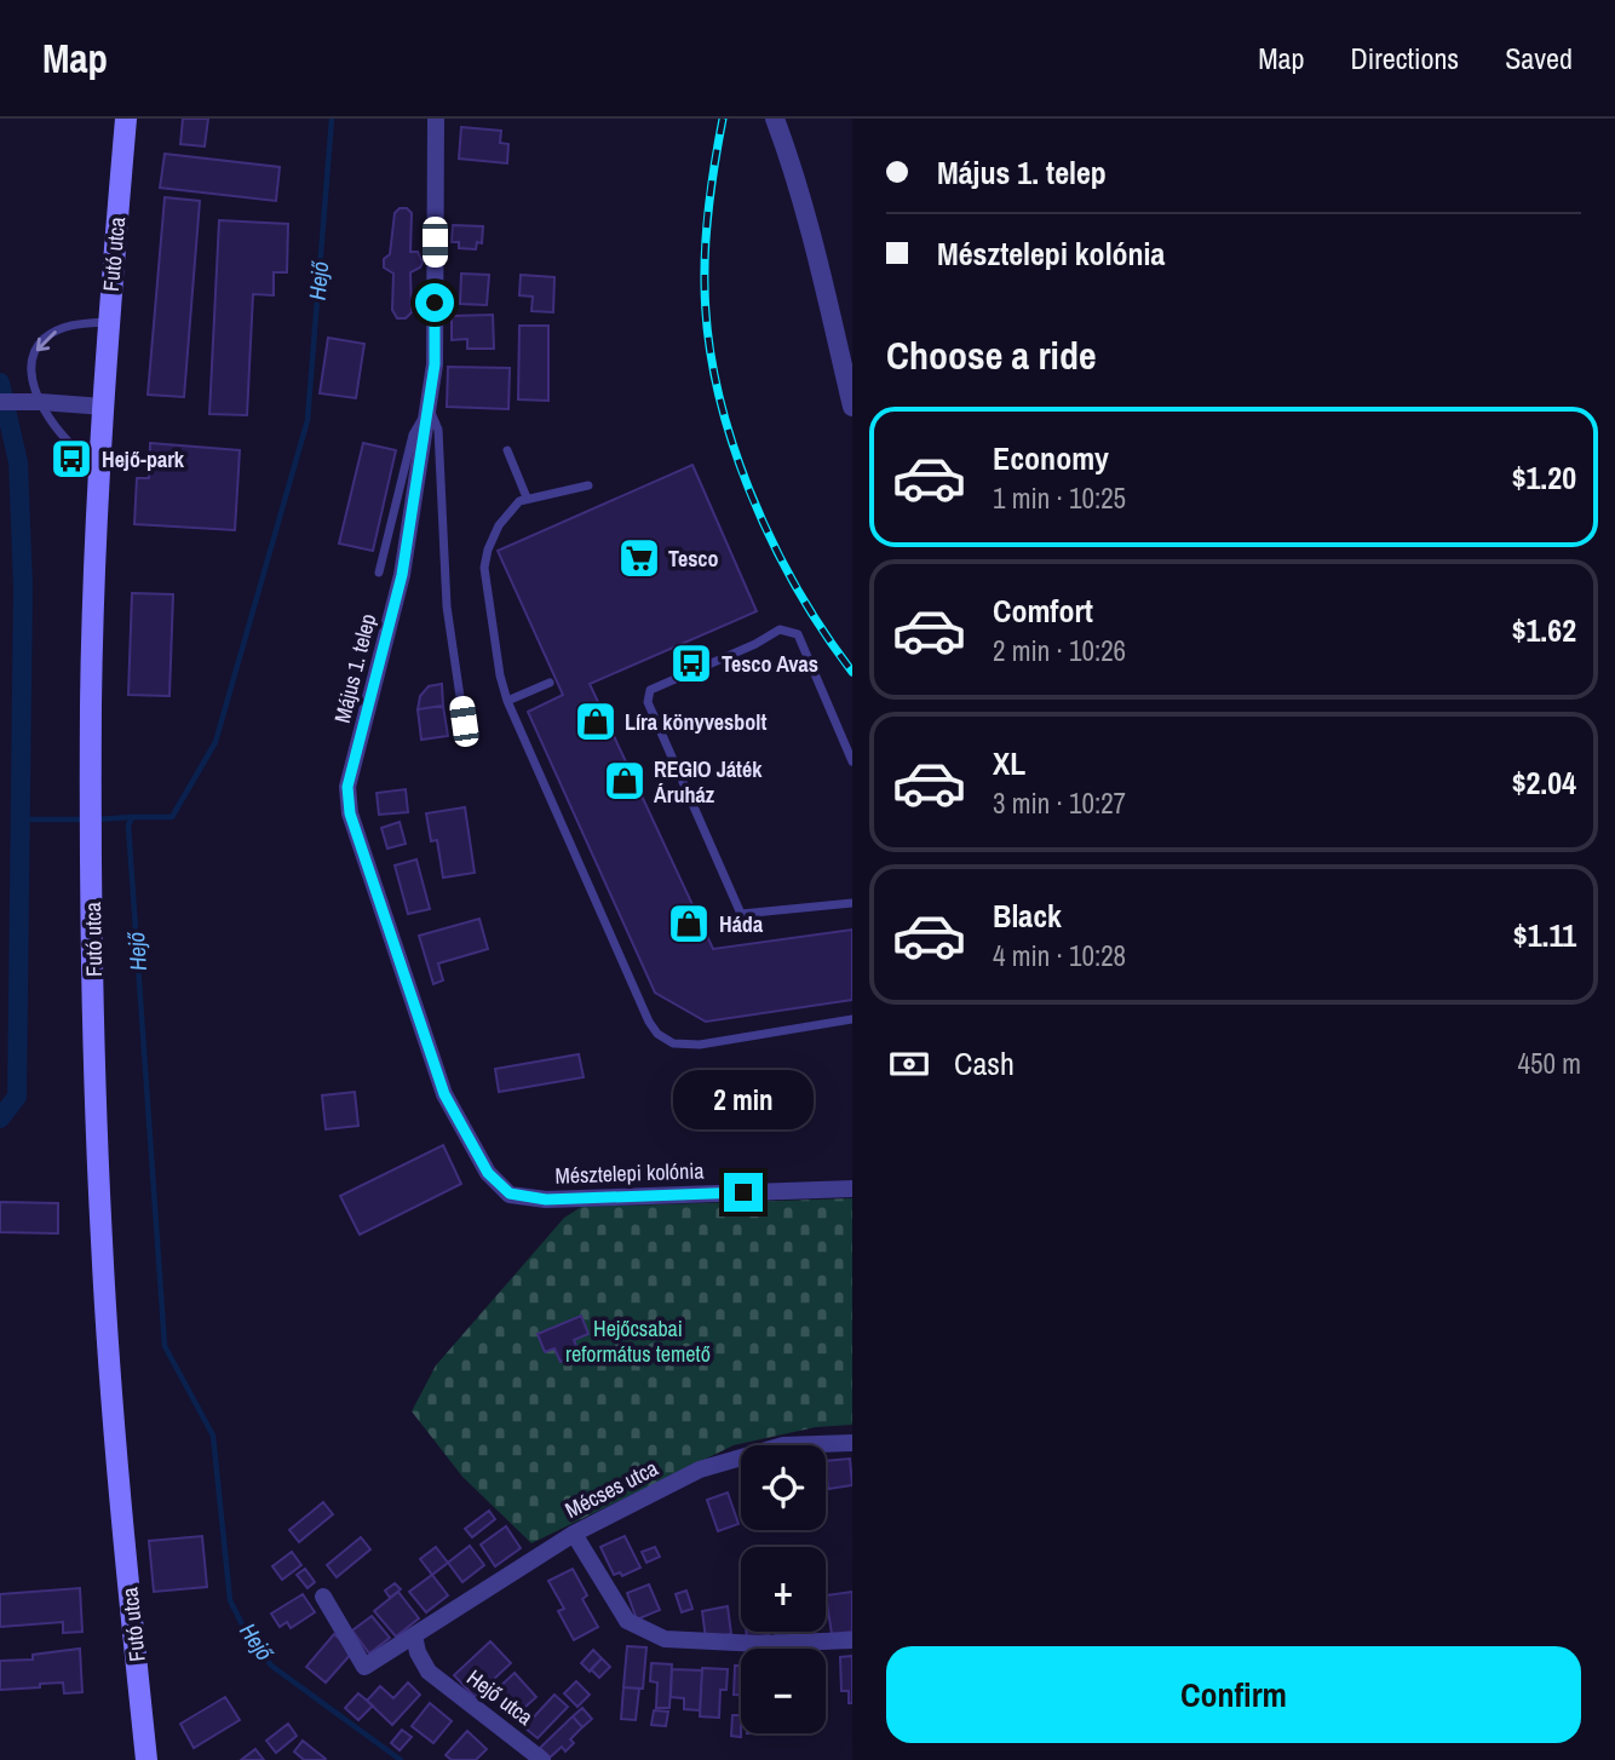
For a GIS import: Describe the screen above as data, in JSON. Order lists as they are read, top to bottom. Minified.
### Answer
{"streets":{"main road":["Futó utca"],"street":["Május 1. telep","Mésztelepi kolónia","Mécses utca","Hejő utca"]},"crossings":[["Május 1. telep","Mésztelepi kolónia"],["Mécses utca","Hejő utca"]],"water":["Hejő"],"parks":["Hejőcsabai református temető"],"places":{"bus stop":["Hejő-park","Tesco Avas"],"supermarket":["Tesco"],"shop":["Líra könyvesbolt","REGIO Játék Áruház","Háda"]},"page":{"header":"Map","nav":["Map","Directions","Saved"],"banner":["Május 1. telep","Mésztelepi kolónia"],"heading":"Choose a ride","list":[{"name":"Economy","note":"1 min · 10:25","value":"$1.20"},{"name":"Comfort","note":"2 min · 10:26","value":"$1.62"},{"name":"XL","note":"3 min · 10:27","value":"$2.04"},{"name":"Black","note":"4 min · 10:28","value":"$1.11"}],"pay":["Cash","450 m"],"bubble":"2 min","map_buttons":["+","−"],"buttons":"Confirm"}}
